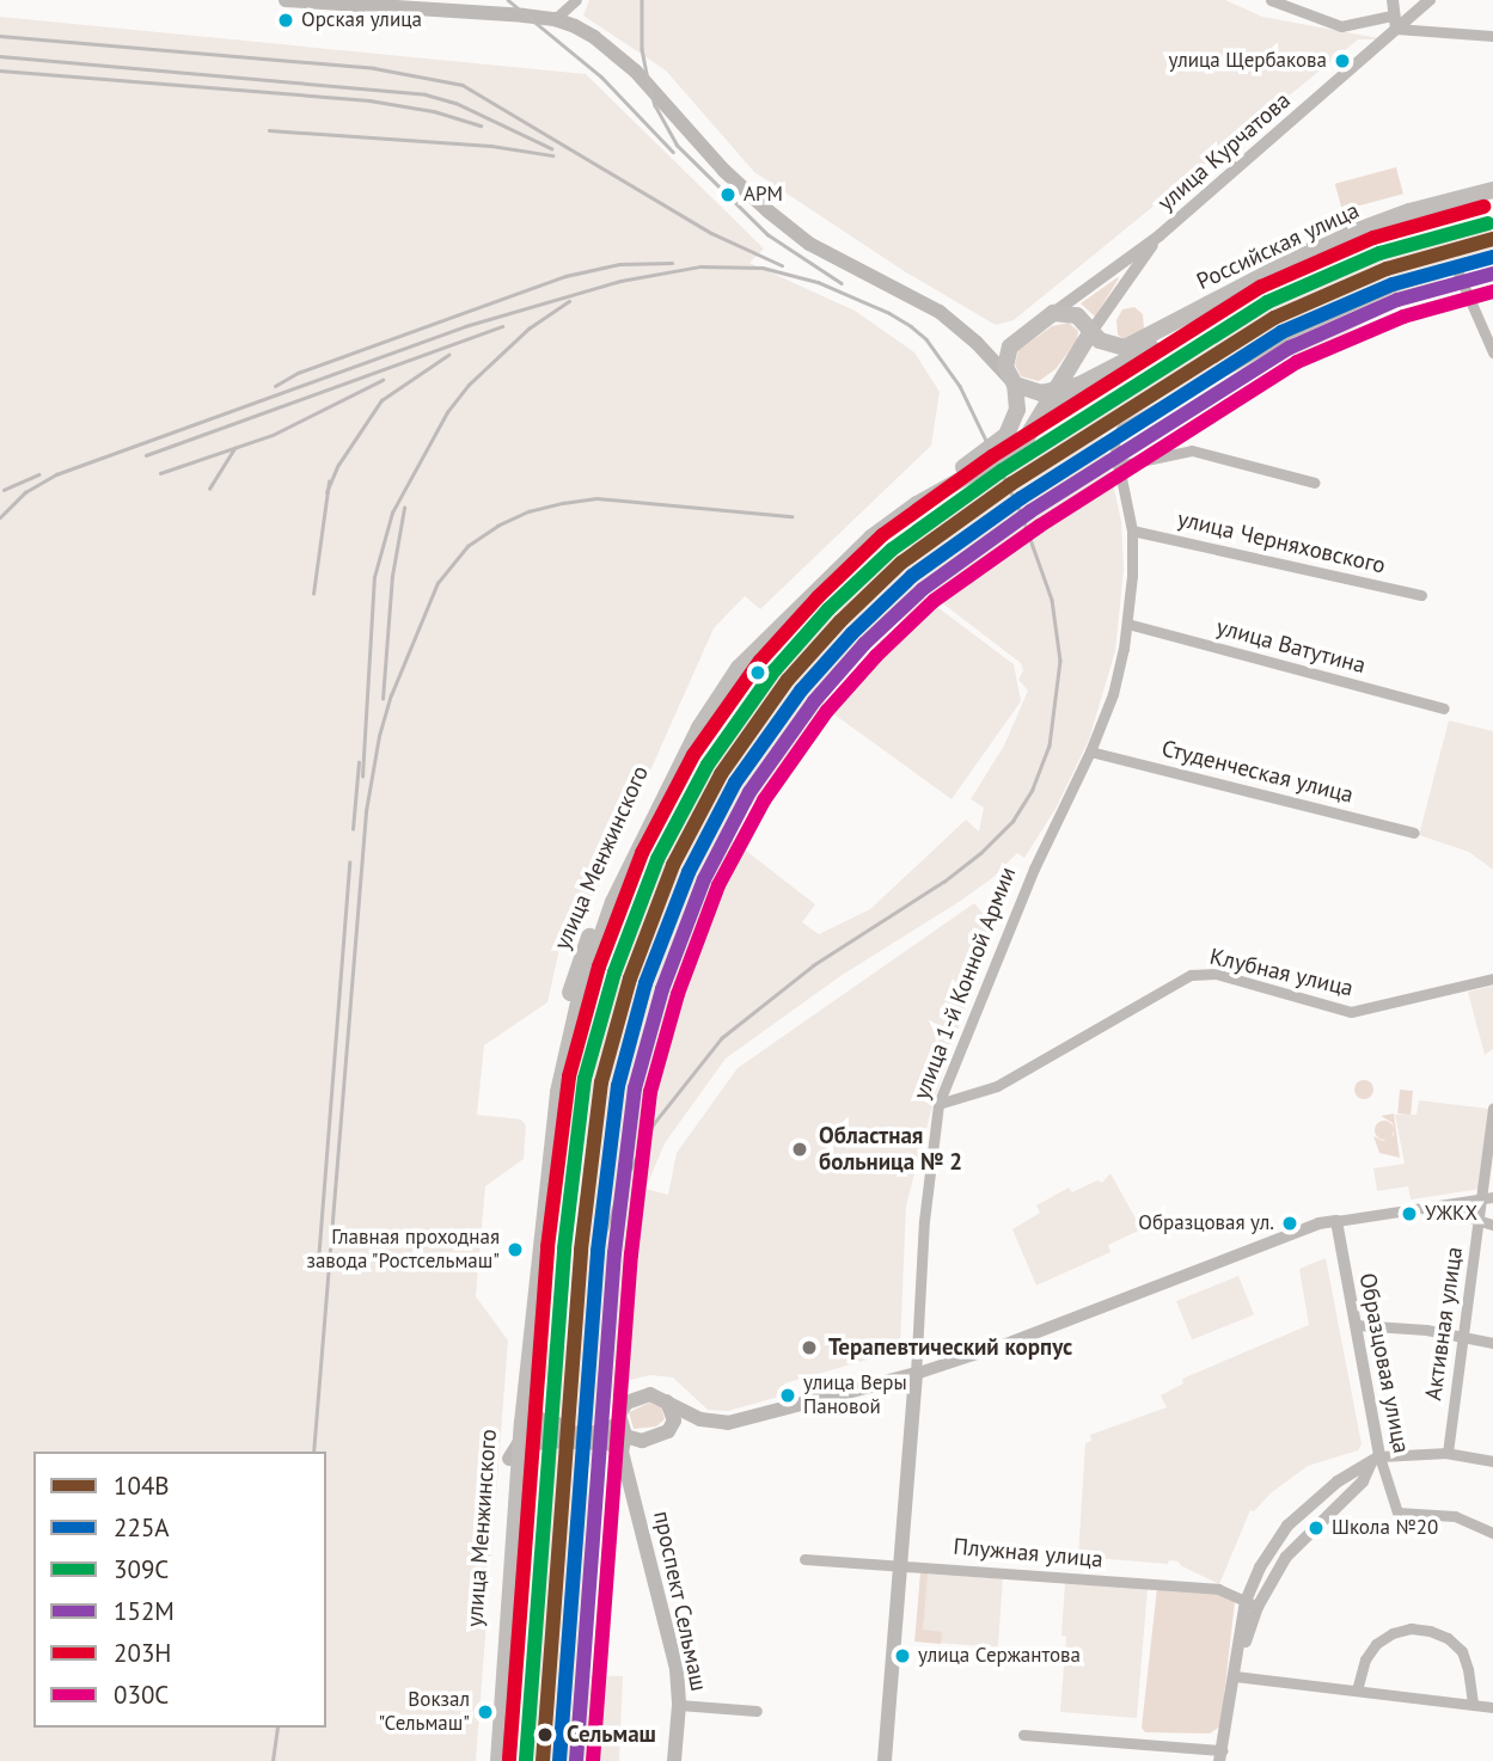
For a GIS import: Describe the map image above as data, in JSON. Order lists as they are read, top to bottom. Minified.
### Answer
{"streets":{"main road":["Российская улица","улица Менжинского","улица 1-й Конной Армии","проспект Сельмаш"],"street":["улица Курчатова","улица Черняховского","улица Ватутина","Студенческая улица","Клубная улица","Активная улица","Образцовая улица","Плужная улица"]},"crossings":[["улица Курчатова","Российская улица"],["улица Черняховского","улица 1-й Конной Армии"],["улица Ватутина","улица 1-й Конной Армии"],["Студенческая улица","улица 1-й Конной Армии"],["Клубная улица","улица 1-й Конной Армии"],["улица 1-й Конной Армии","Плужная улица"]],"places":["Орская улица","улица Щербакова","АРМ","Областная больница № 2","УЖКХ","Образцовая ул.","Главная проходная завода \"Ростсельмаш\"","Терапевтический корпус","улица Веры Пановой","Школа №20","улица Сержантова","Вокзал \"Сельмаш\"","Сельмаш"],"lines":["transit line 203Н","transit line 309С","transit line 104В","transit line 225А","transit line 152М","transit line 030C"],"legend":["104В","225А","309С","152М","203Н","030C"]}
